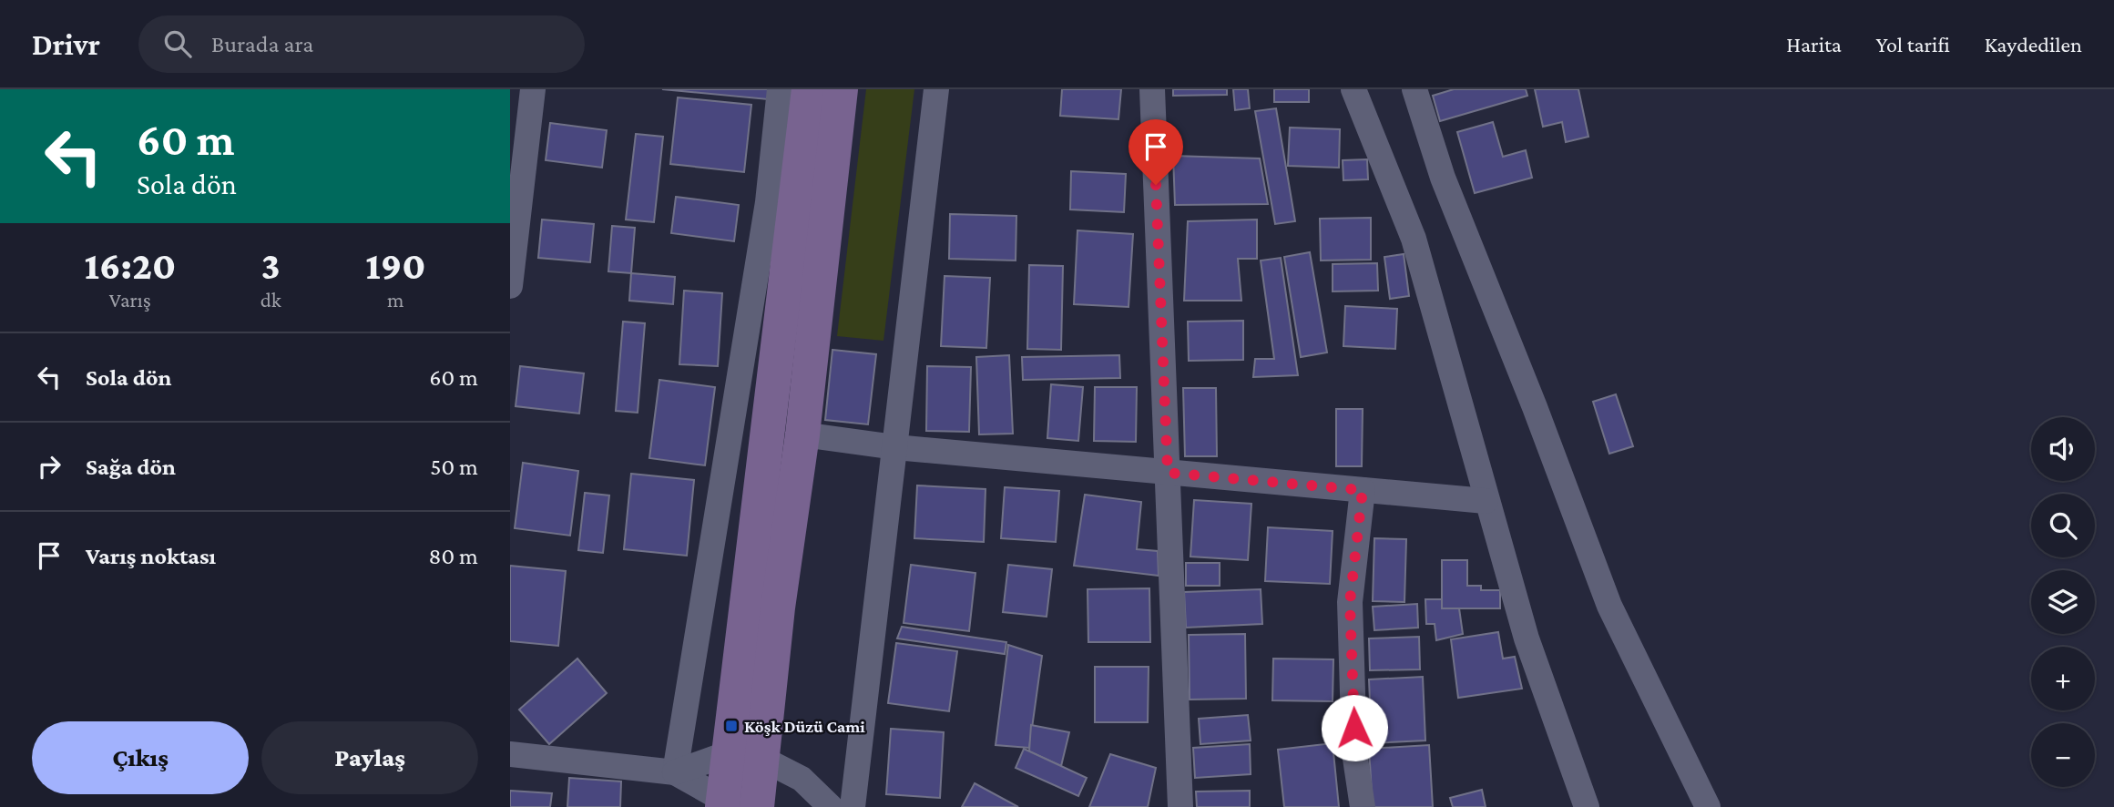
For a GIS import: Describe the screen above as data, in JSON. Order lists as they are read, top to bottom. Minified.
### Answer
{"places":{"transit":["Köşk Düzü Cami"]},"page":{"header":"Drivr","search":"Burada ara","nav":["Harita","Yol tarifi","Kaydedilen"],"turn":["60 m","Sola dön"],"eta":["16:20","Varış","3","dk","190","m"],"list":[{"name":"Sola dön","value":"60 m"},{"name":"Sağa dön","value":"50 m"},{"name":"Varış noktası","value":"80 m"}],"map_buttons":["+","−"],"buttons":["Çıkış","Paylaş"]}}
